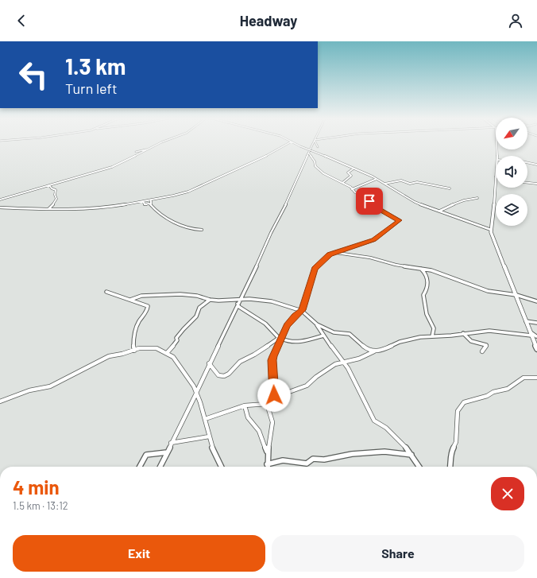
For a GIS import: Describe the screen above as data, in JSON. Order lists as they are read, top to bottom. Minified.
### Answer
{"north":"bottom left","page":{"header":"Headway","turn":["1.3 km","Turn left"],"heading":["4 min","1.5 km · 13:12"],"buttons":["Exit","Share"]}}
